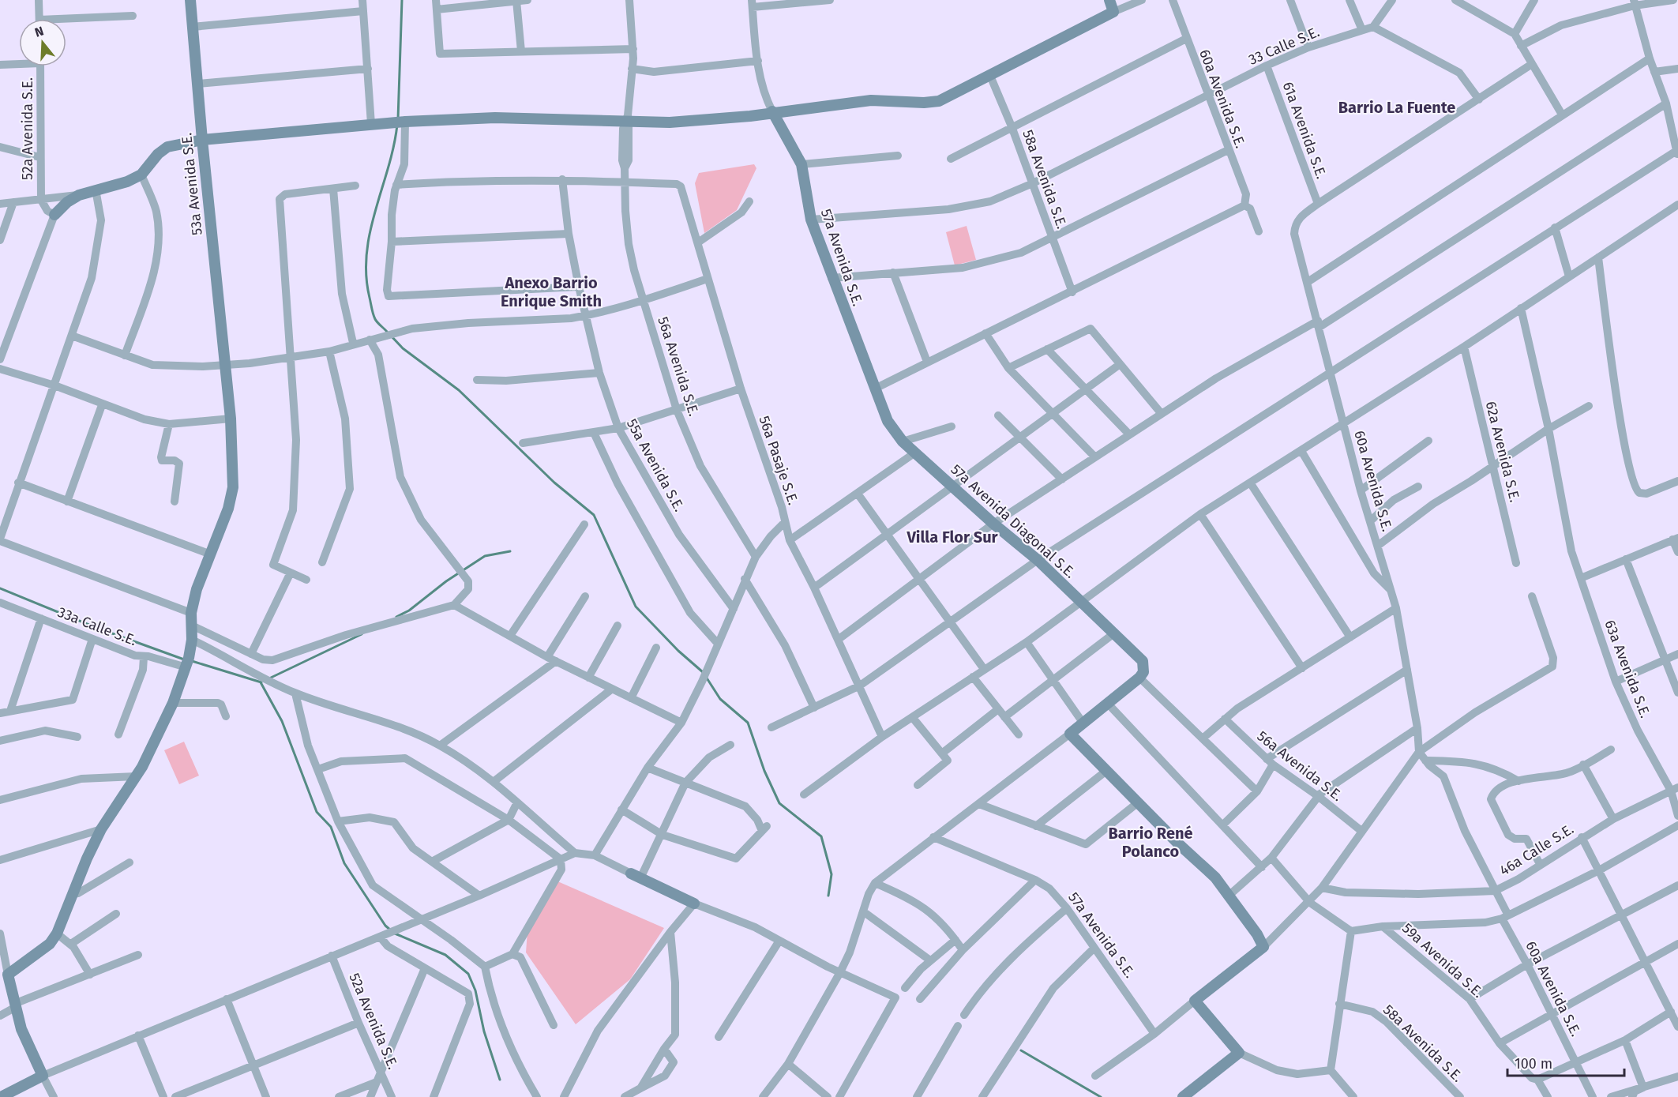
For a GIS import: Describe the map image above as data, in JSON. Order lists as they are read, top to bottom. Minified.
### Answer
{"streets":{"street":["33 Calle S.E.","60a Avenida S.E.","52a Avenida S.E.","61a Avenida S.E.","58a Avenida S.E.","53a Avenida S.E.","57a Avenida S.E.","56a Avenida S.E.","62a Avenida S.E.","56a Pasaje S.E.","55a Avenida S.E.","57a Avenida Diagonal S.E.","33a Calle S.E.","63a Avenida S.E.","46a Calle S.E.","59a Avenida S.E."]},"crossings":[["33 Calle S.E.","60a Avenida S.E."],["33 Calle S.E.","61a Avenida S.E."],["33 Calle S.E.","58a Avenida S.E."],["33 Calle S.E.","57a Avenida S.E."],["60a Avenida S.E.","61a Avenida S.E."],["60a Avenida S.E.","46a Calle S.E."],["53a Avenida S.E.","33a Calle S.E."],["57a Avenida S.E.","57a Avenida Diagonal S.E."],["56a Avenida S.E.","56a Pasaje S.E."],["63a Avenida S.E.","46a Calle S.E."]],"districts":["Barrio La Fuente","Anexo Barrio Enrique Smith","Villa Flor Sur","Barrio René Polanco"],"scale_bar":"100 m","north":"top"}
